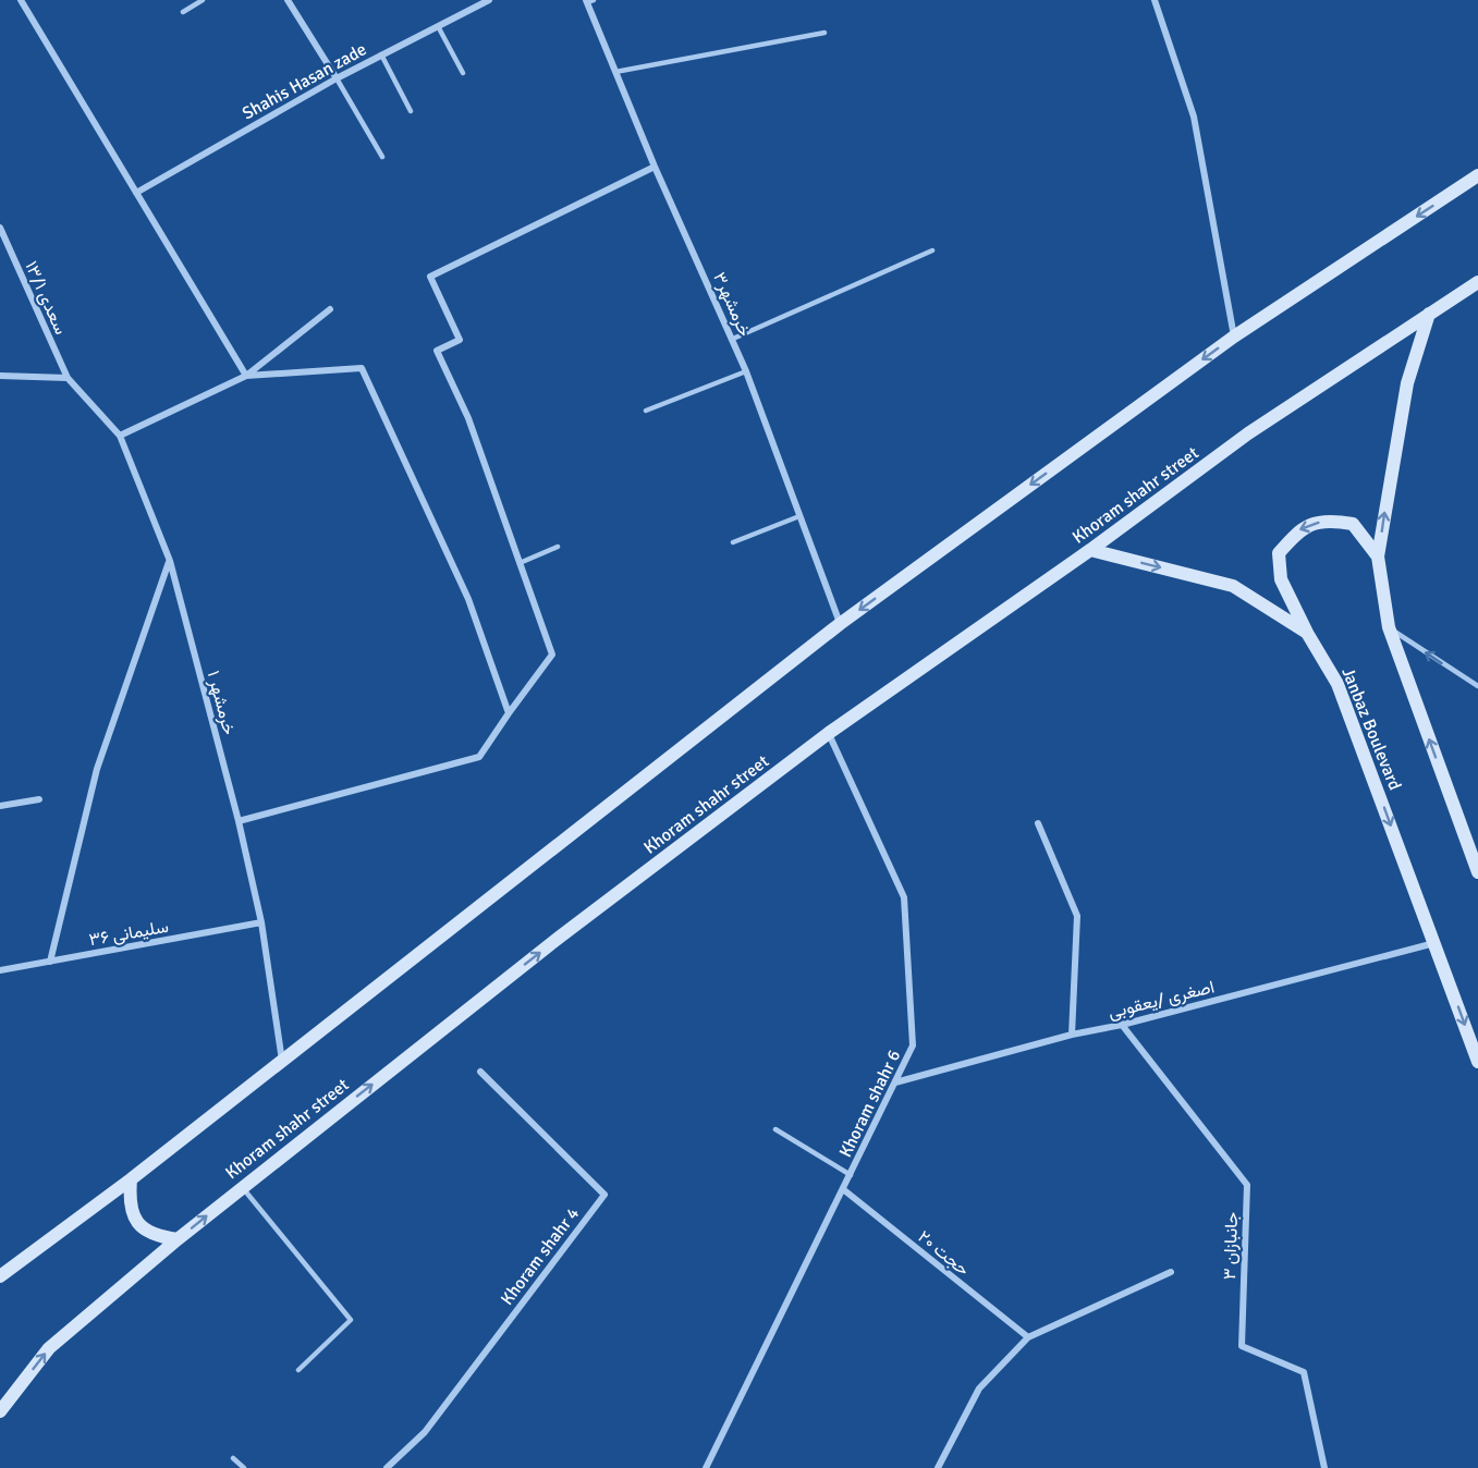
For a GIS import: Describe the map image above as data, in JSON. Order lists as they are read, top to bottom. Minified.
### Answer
{"streets":{"main road":["Khoram shahr street","Janbaz Boulevard"],"street":["Shahis Hasan zade","سعدی ۱۳/۱","خرمشهر۳","خرمشهر ۱","سلیمانی ۳۶","اصغری /یعقوبی","Khoram shahr 6","جانبازان ۳","حجت ۲۰","Khoram shahr 4"]},"crossings":[["سعدی ۱۳/۱","خرمشهر ۱"],["Khoram shahr street","Janbaz Boulevard"],["Khoram shahr street","Khoram shahr 6"],["خرمشهر ۱","سلیمانی ۳۶"],["Janbaz Boulevard","اصغری /یعقوبی"],["اصغری /یعقوبی","Khoram shahr 6"],["اصغری /یعقوبی","جانبازان ۳"],["Khoram shahr 6","حجت ۲۰"]]}
